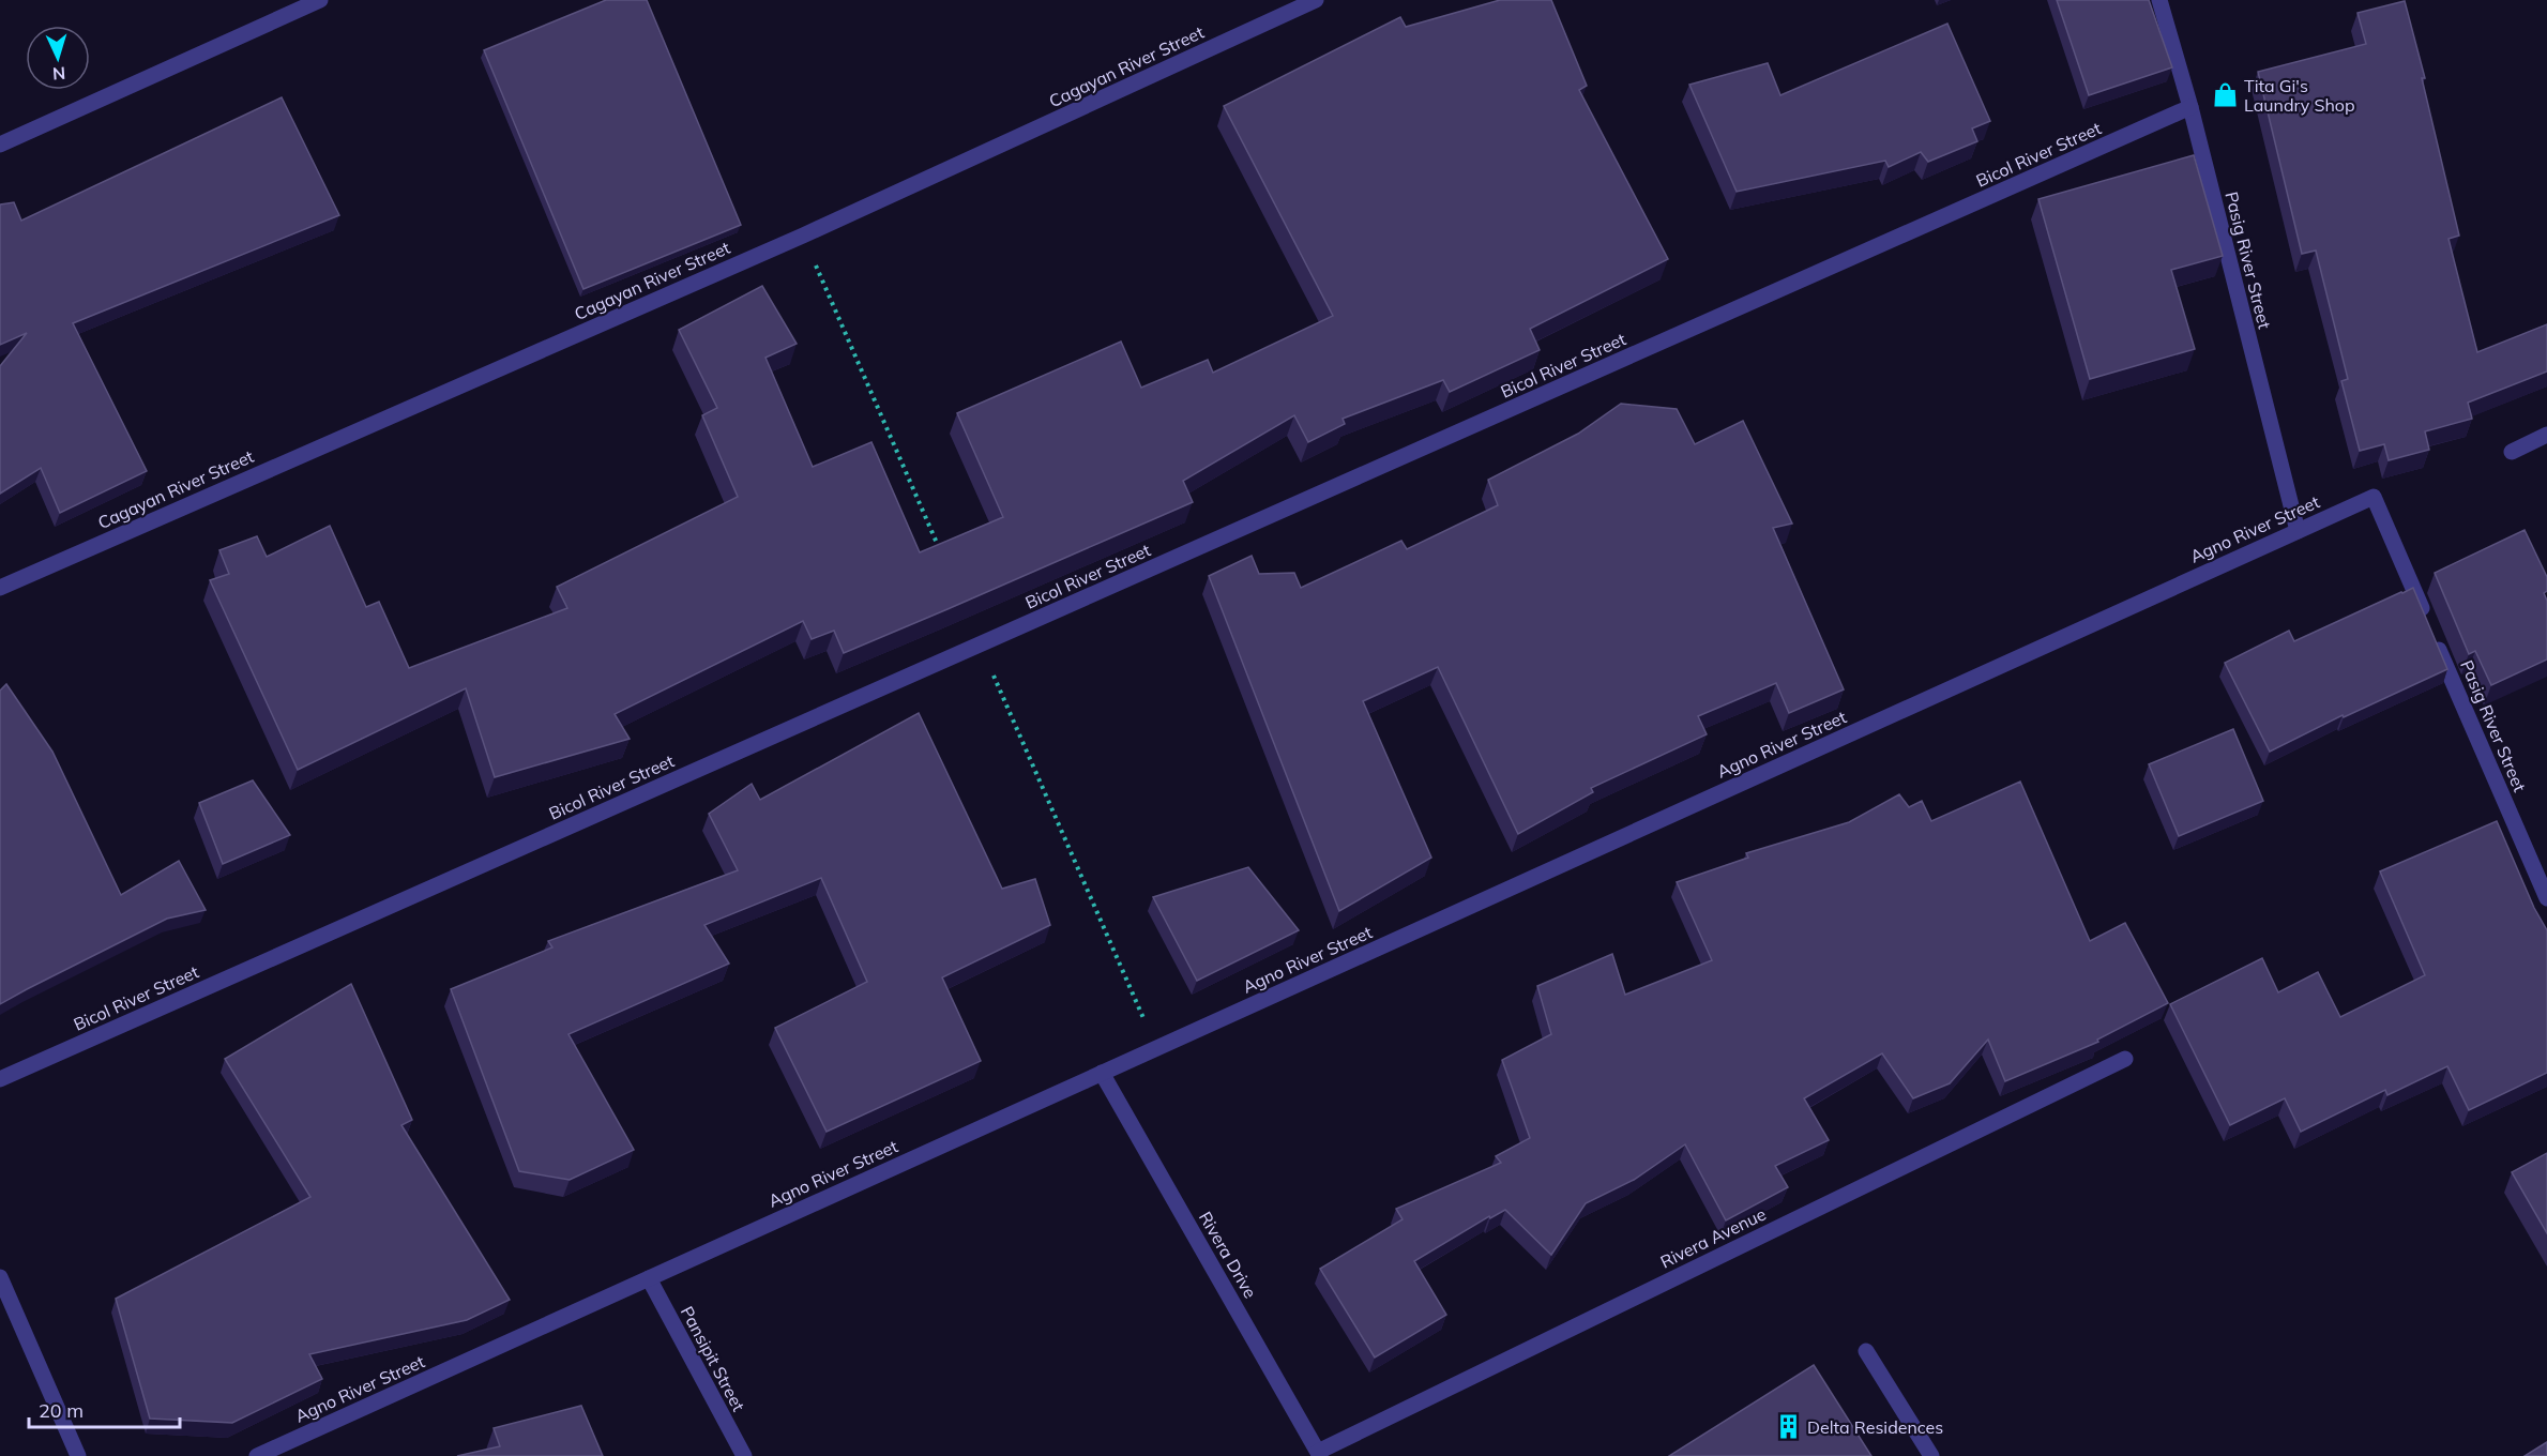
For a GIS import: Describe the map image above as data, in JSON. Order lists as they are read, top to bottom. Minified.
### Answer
{"streets":{"street":["Cagayan River Street","Bicol River Street","Pasig River Street","Agno River Street","Rivera Avenue","Rivera Drive","Pansipit Street"]},"crossings":[["Bicol River Street","Pasig River Street"],["Pasig River Street","Agno River Street"],["Agno River Street","Rivera Drive"],["Agno River Street","Pansipit Street"],["Rivera Avenue","Rivera Drive"]],"places":{"shop":["Tita Gi's Laundry Shop"],"building":["Delta Residences"]},"scale_bar":"20 m","north":"bottom"}
